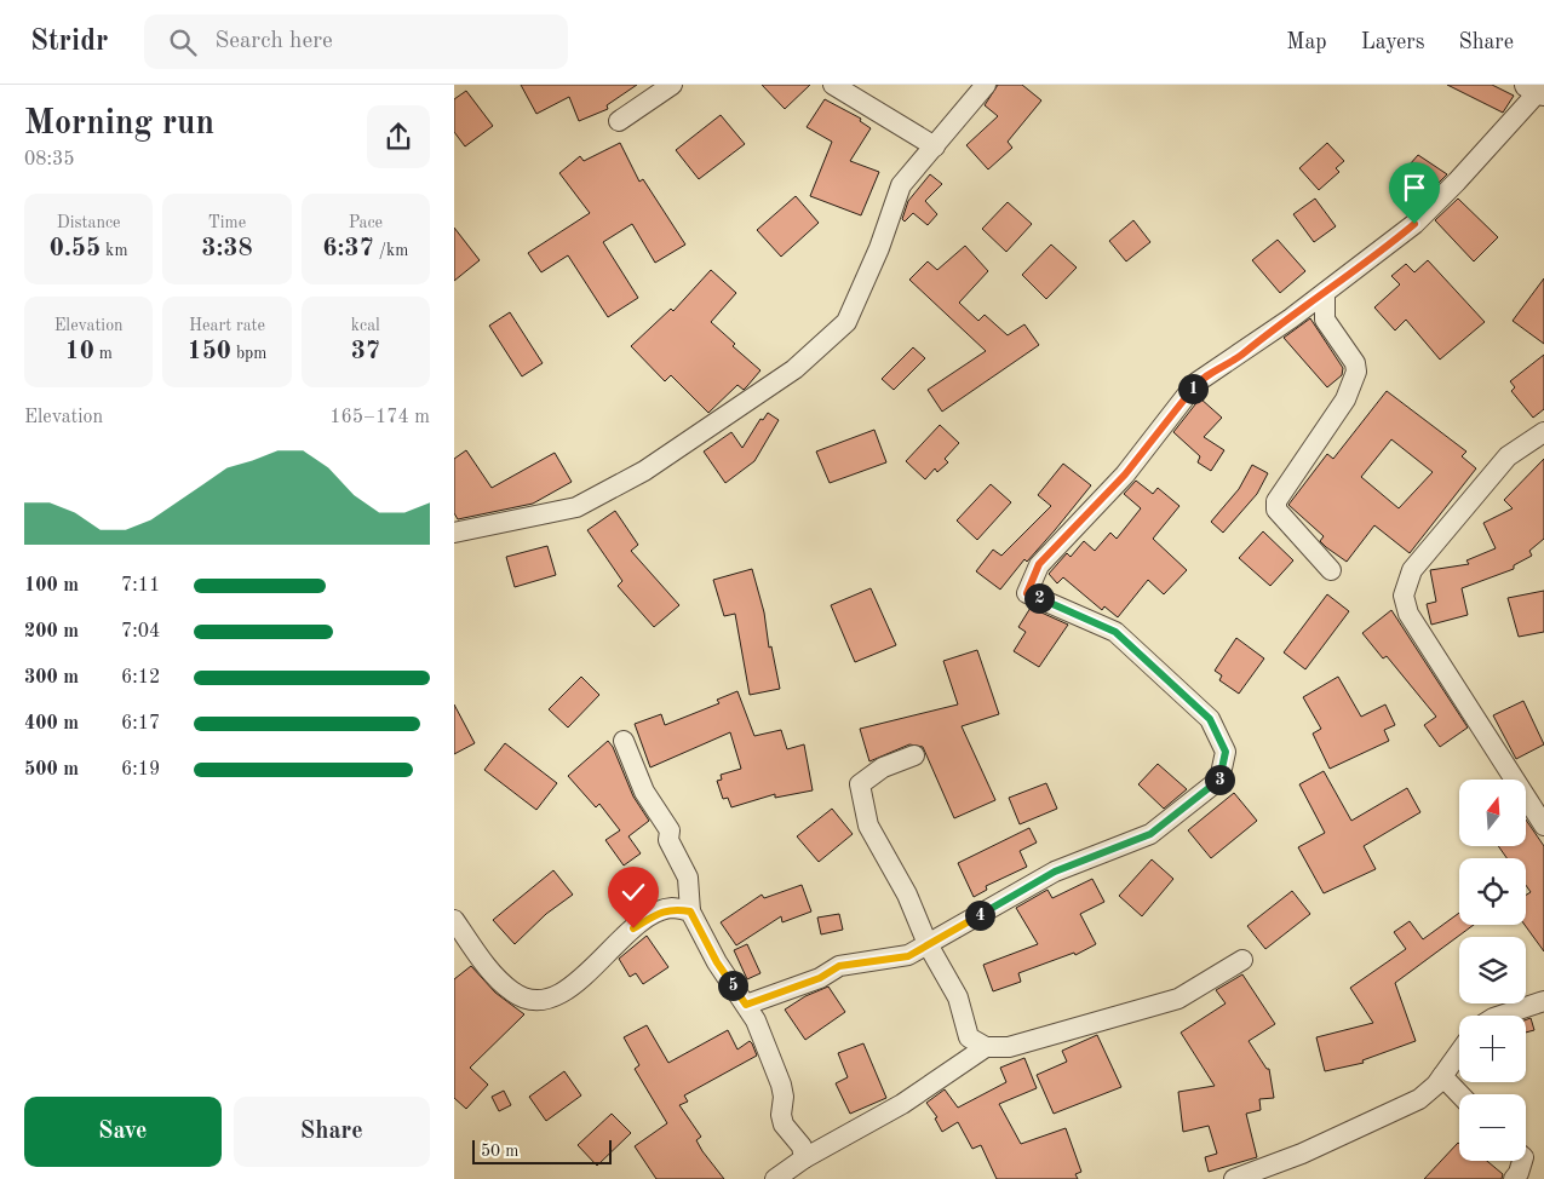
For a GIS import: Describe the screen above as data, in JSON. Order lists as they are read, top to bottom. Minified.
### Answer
{"scale_bar":"50 m","north":"top","page":{"header":"Stridr","search":"Search here","nav":["Map","Layers","Share"],"heading":["Morning run","08:35"],"stats":[["Distance","0.55 km"],["Time","3:38"],["Pace","6:37 /km"],["Elevation","10 m"],["Heart rate","150 bpm"],["kcal","37"]],"pins":["1","2","3","4","5"],"chart":["Elevation","165–174 m"],"list":[{"name":"100 m","note":"7:11"},{"name":"200 m","note":"7:04"},{"name":"300 m","note":"6:12"},{"name":"400 m","note":"6:17"},{"name":"500 m","note":"6:19"}],"map_buttons":["+","−"],"buttons":["Save","Share"],"scale":"50 m"}}
